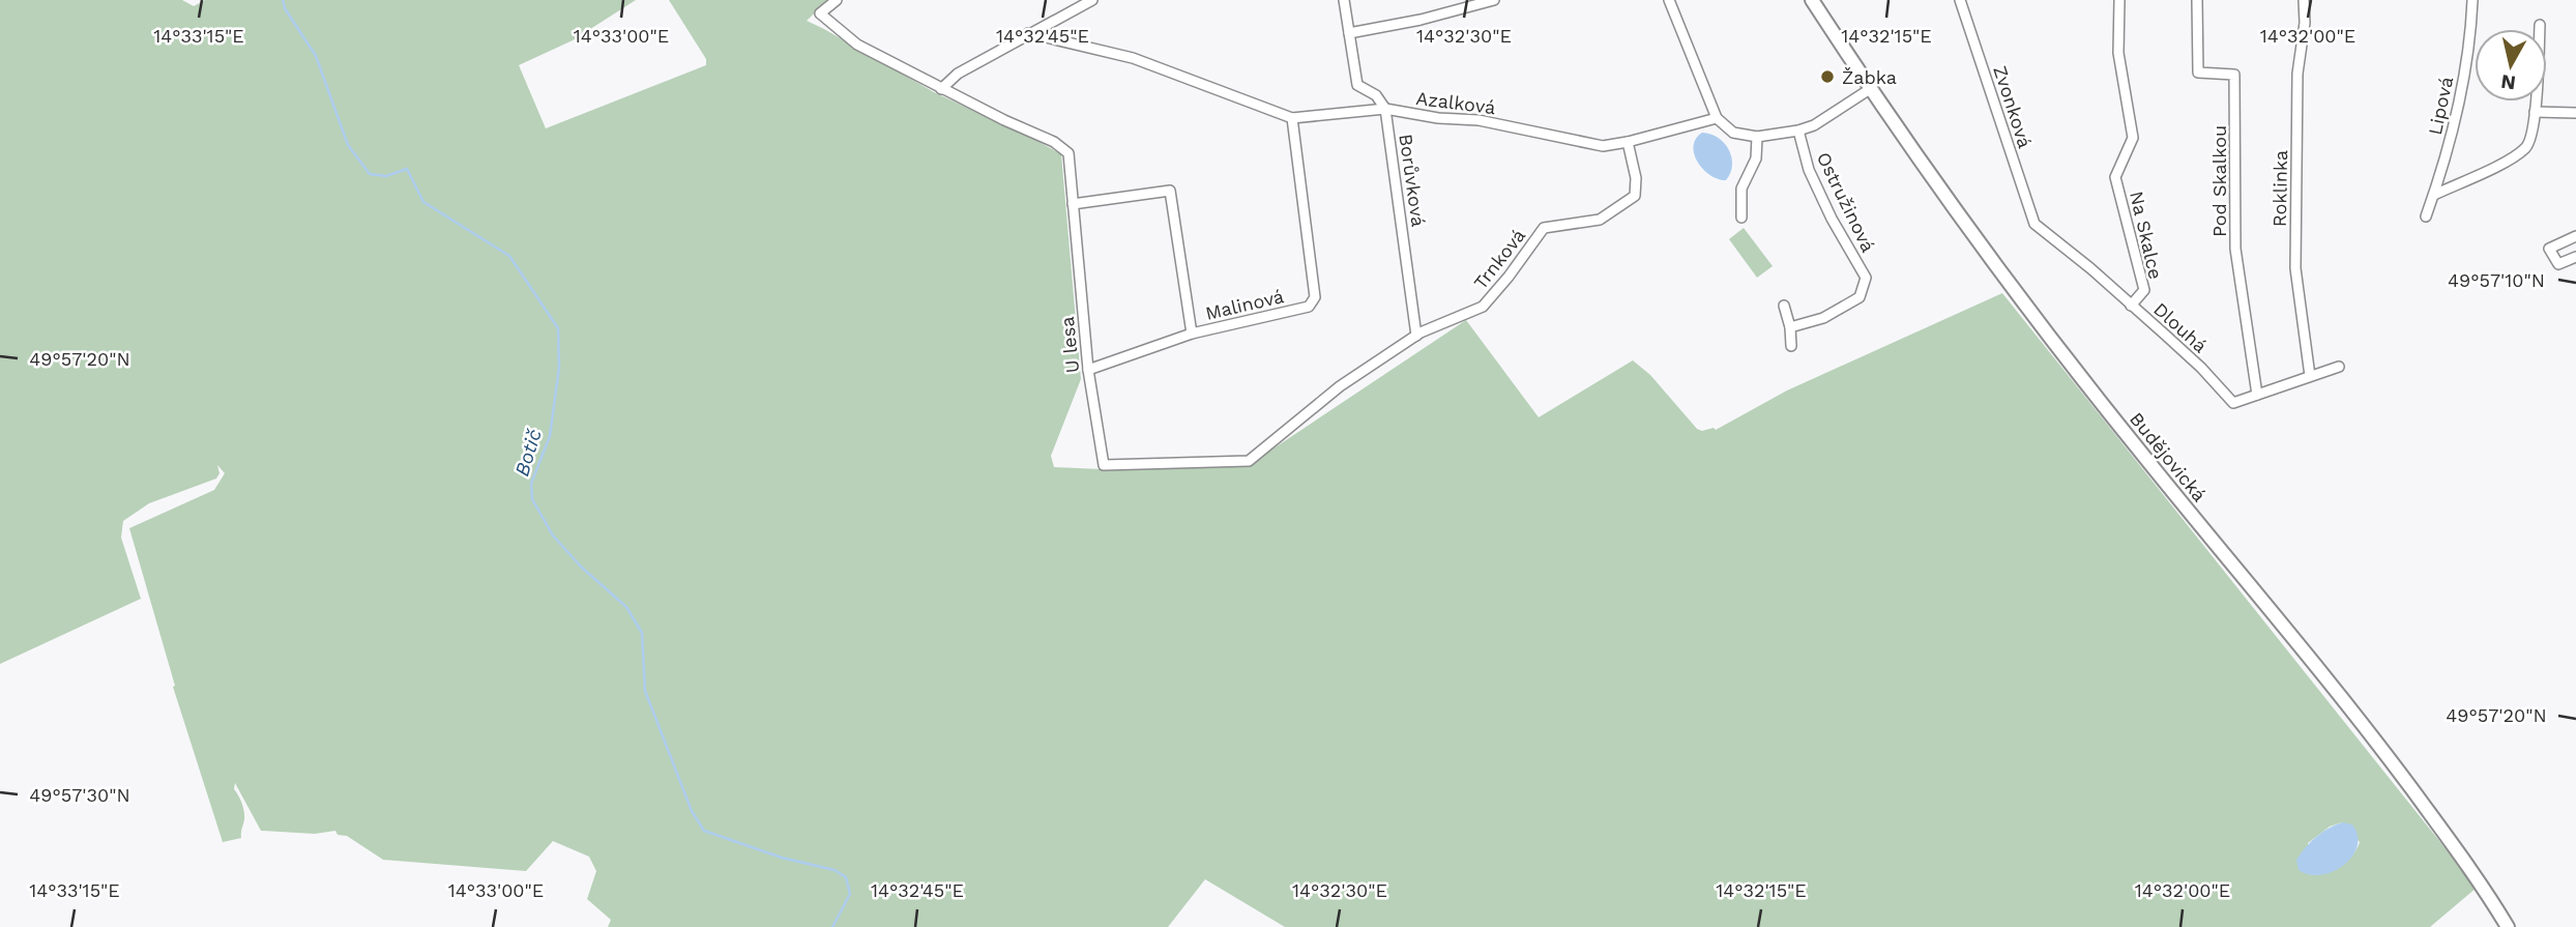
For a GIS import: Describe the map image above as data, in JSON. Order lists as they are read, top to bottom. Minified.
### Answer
{"streets":{"main road":["Budějovická"],"street":["Azalková","Lipová","Zvonková","Borůvková","Pod Skalkou","Roklinka","Ostružinová","Na Skalce","Trnková","Malinová","Dlouhá","U lesa"]},"crossings":[["Azalková","Borůvková"],["Azalková","Trnková"],["Azalková","Malinová"],["Zvonková","Dlouhá"],["Borůvková","Trnková"],["Borůvková","U lesa"],["Pod Skalkou","Dlouhá"],["Na Skalce","Dlouhá"],["Trnková","U lesa"],["Malinová","U lesa"]],"water":["Botič"],"places":["Žabka"],"north":"bottom","coordinates":["14°33'15\"E","14°33'00\"E","14°32'45\"E","14°32'30\"E","14°32'15\"E","14°32'00\"E","49°57'10\"N","49°57'20\"N","49°57'30\"N"]}
